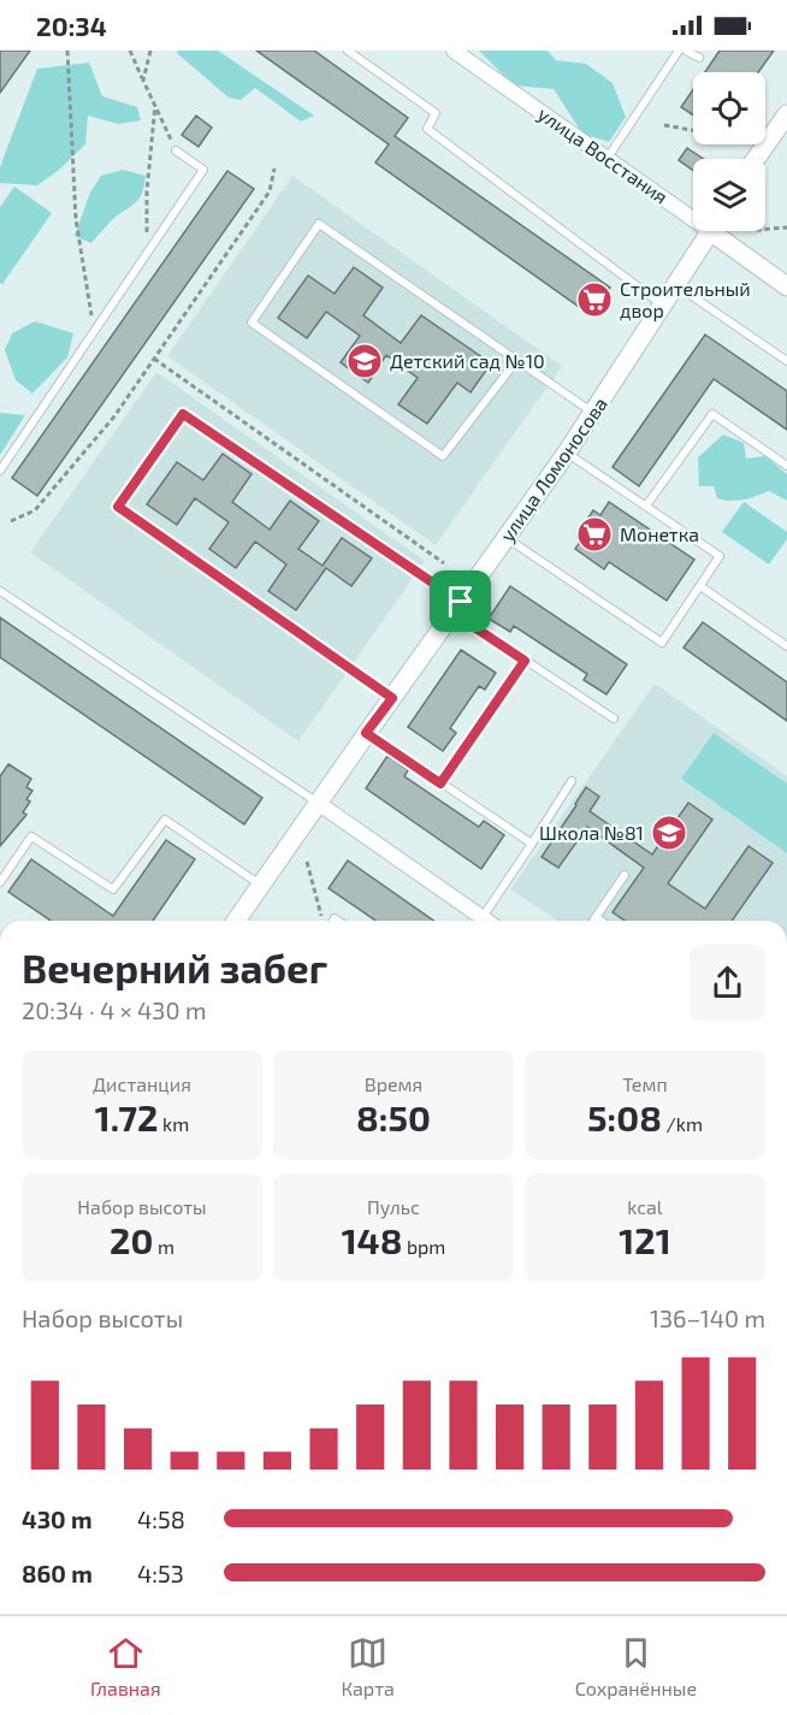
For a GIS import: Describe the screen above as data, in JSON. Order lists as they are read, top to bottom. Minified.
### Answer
{"streets":{"street":["улица Восстания","улица Ломоносова"]},"places":{"supermarket":["Строительный двор","Монетка"],"school or university":["Детский сад №10","Школа №81"]},"page":{"status":"20:34","heading":["Вечерний забег","20:34 · 4 × 430 m"],"stats":[["Дистанция","1.72 km"],["Время","8:50"],["Темп","5:08 /km"],["Набор высоты","20 m"],["Пульс","148 bpm"],["kcal","121"]],"chart":["Набор высоты","136–140 m"],"list":[{"name":"430 m","note":"4:58"},{"name":"860 m","note":"4:53"}],"tabs":["Главная","Карта","Сохранённые"]}}
